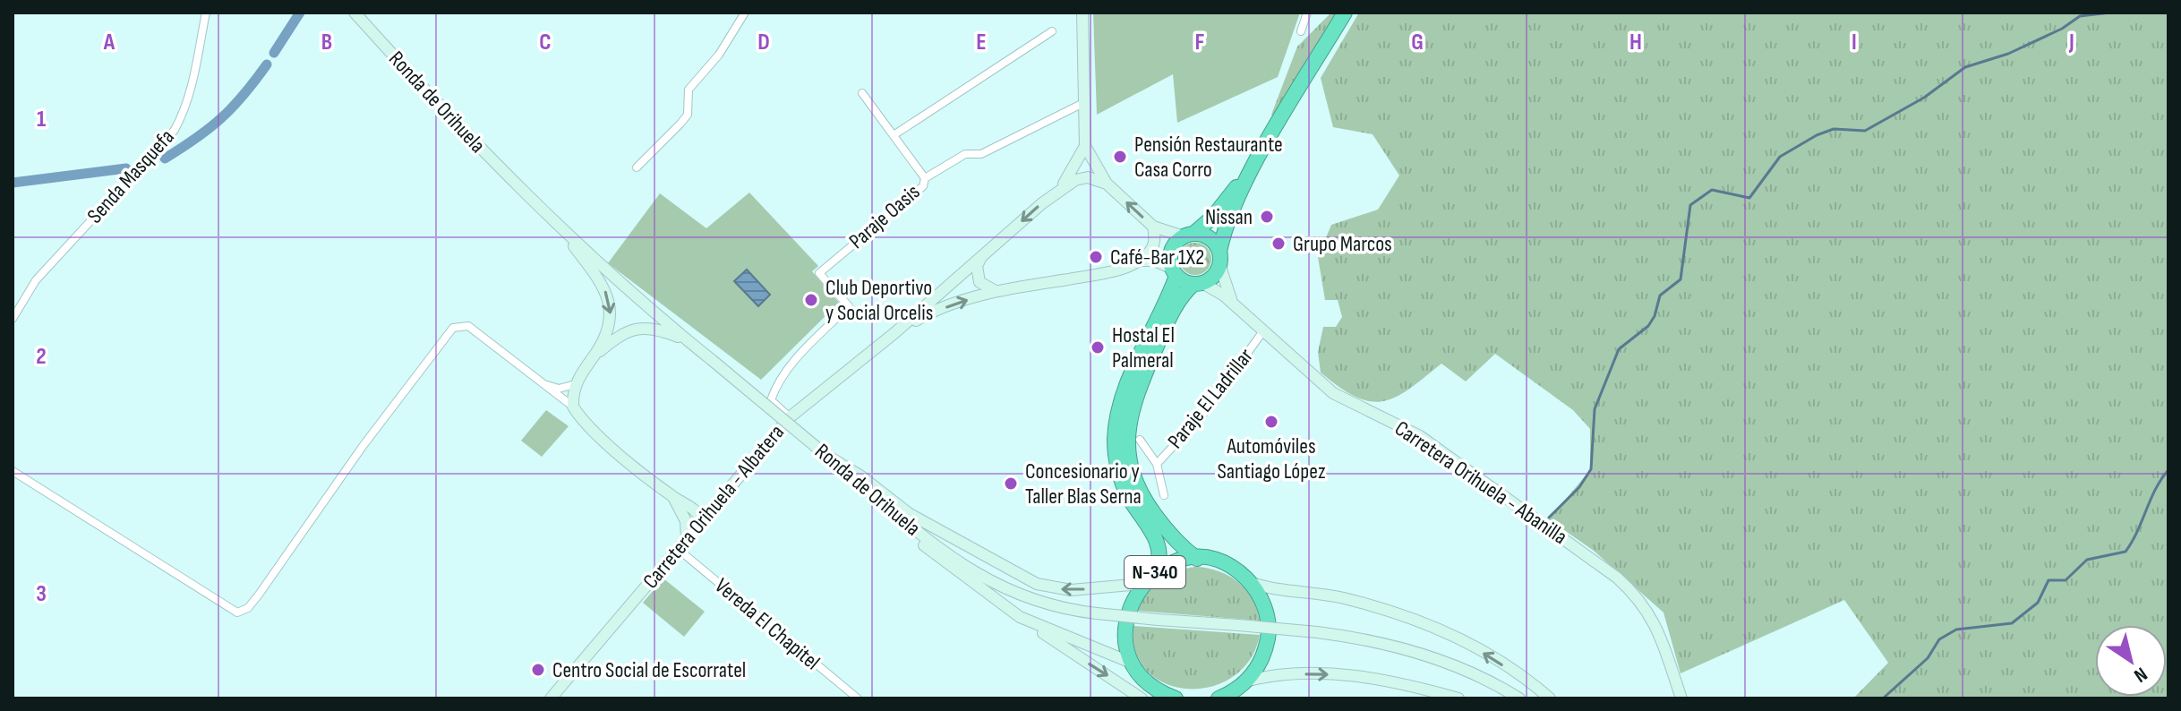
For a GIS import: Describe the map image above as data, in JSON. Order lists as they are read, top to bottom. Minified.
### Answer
{"streets":{"highway":["N-340"],"main road":["Ronda de Orihuela","Carretera Orihuela - Abanilla","Carretera Orihuela - Albatera"],"street":["Senda Masquefa","Paraje Oasis","Paraje El Ladrillar","Vereda El Chapitel"]},"crossings":[["Paraje Oasis","Carretera Orihuela - Albatera"],["Paraje El Ladrillar","Carretera Orihuela - Abanilla"],["Carretera Orihuela - Abanilla","N-340"],["Carretera Orihuela - Albatera","Vereda El Chapitel"]],"places":["Pensión Restaurante Casa Corro","Nissan","Grupo Marcos","Café-Bar 1X2","Club Deportivo y Social Orcelis","Hostal El Palmeral","Automóviles Santiago López","Concesionario y Taller Blas Serna","Centro Social de Escorratel"],"north":"bottom right","grid":{"columns":["A","B","C","D","E","F","G","H","I","J"],"rows":["1","2","3"]}}
